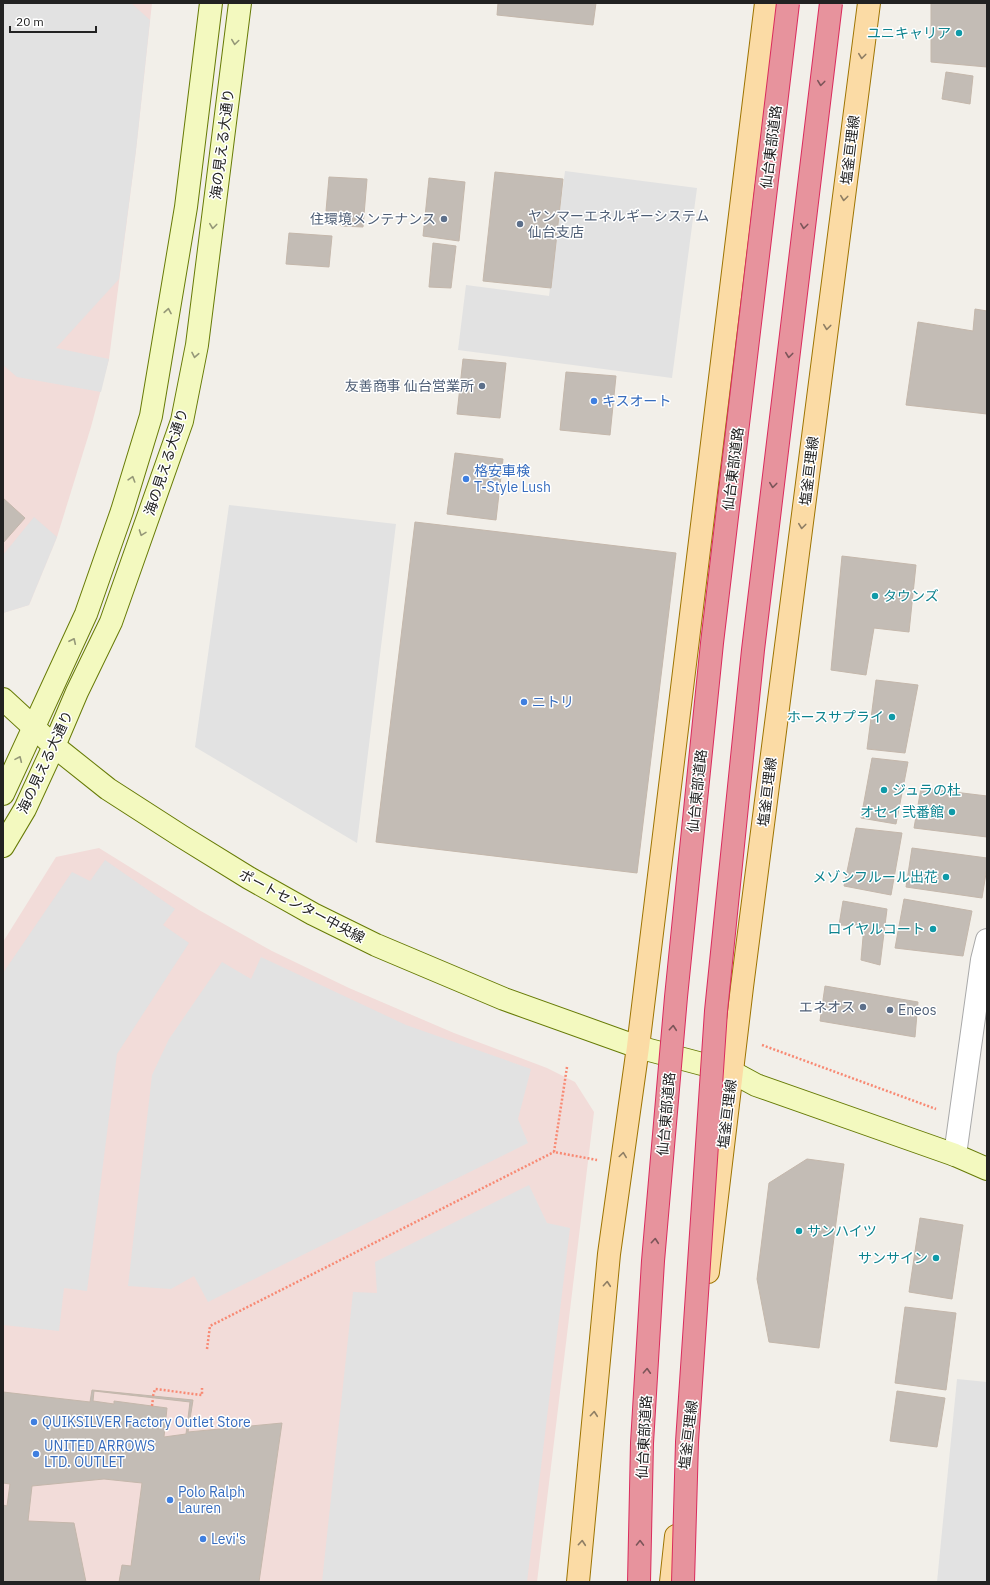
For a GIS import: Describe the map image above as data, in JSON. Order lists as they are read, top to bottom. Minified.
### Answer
{"streets":{"highway":["仙台東部道路"],"main road":["塩釜亘理線"],"street":["海の見える大通り","ポートセンター中央線"]},"crossings":[["海の見える大通り","ポートセンター中央線"],["塩釜亘理線","ポートセンター中央線"]],"places":["ユニキャリア","住環境メンテナンス","ヤンマーエネルギーシステム 仙台支店","友善商事 仙台営業所","キスオート","格安車検 T-Style Lush","タウンズ","ニトリ","ホースサプライ","ジュラの杜","オセイ弐番館","メゾンフルール出花","ロイヤルコート","エネオス","Eneos","サンハイツ","サンサイン","QUIKSILVER Factory Outlet Store","UNITED ARROWS LTD. OUTLET","Polo Ralph Lauren","Levi's"],"scale_bar":"20 m"}
